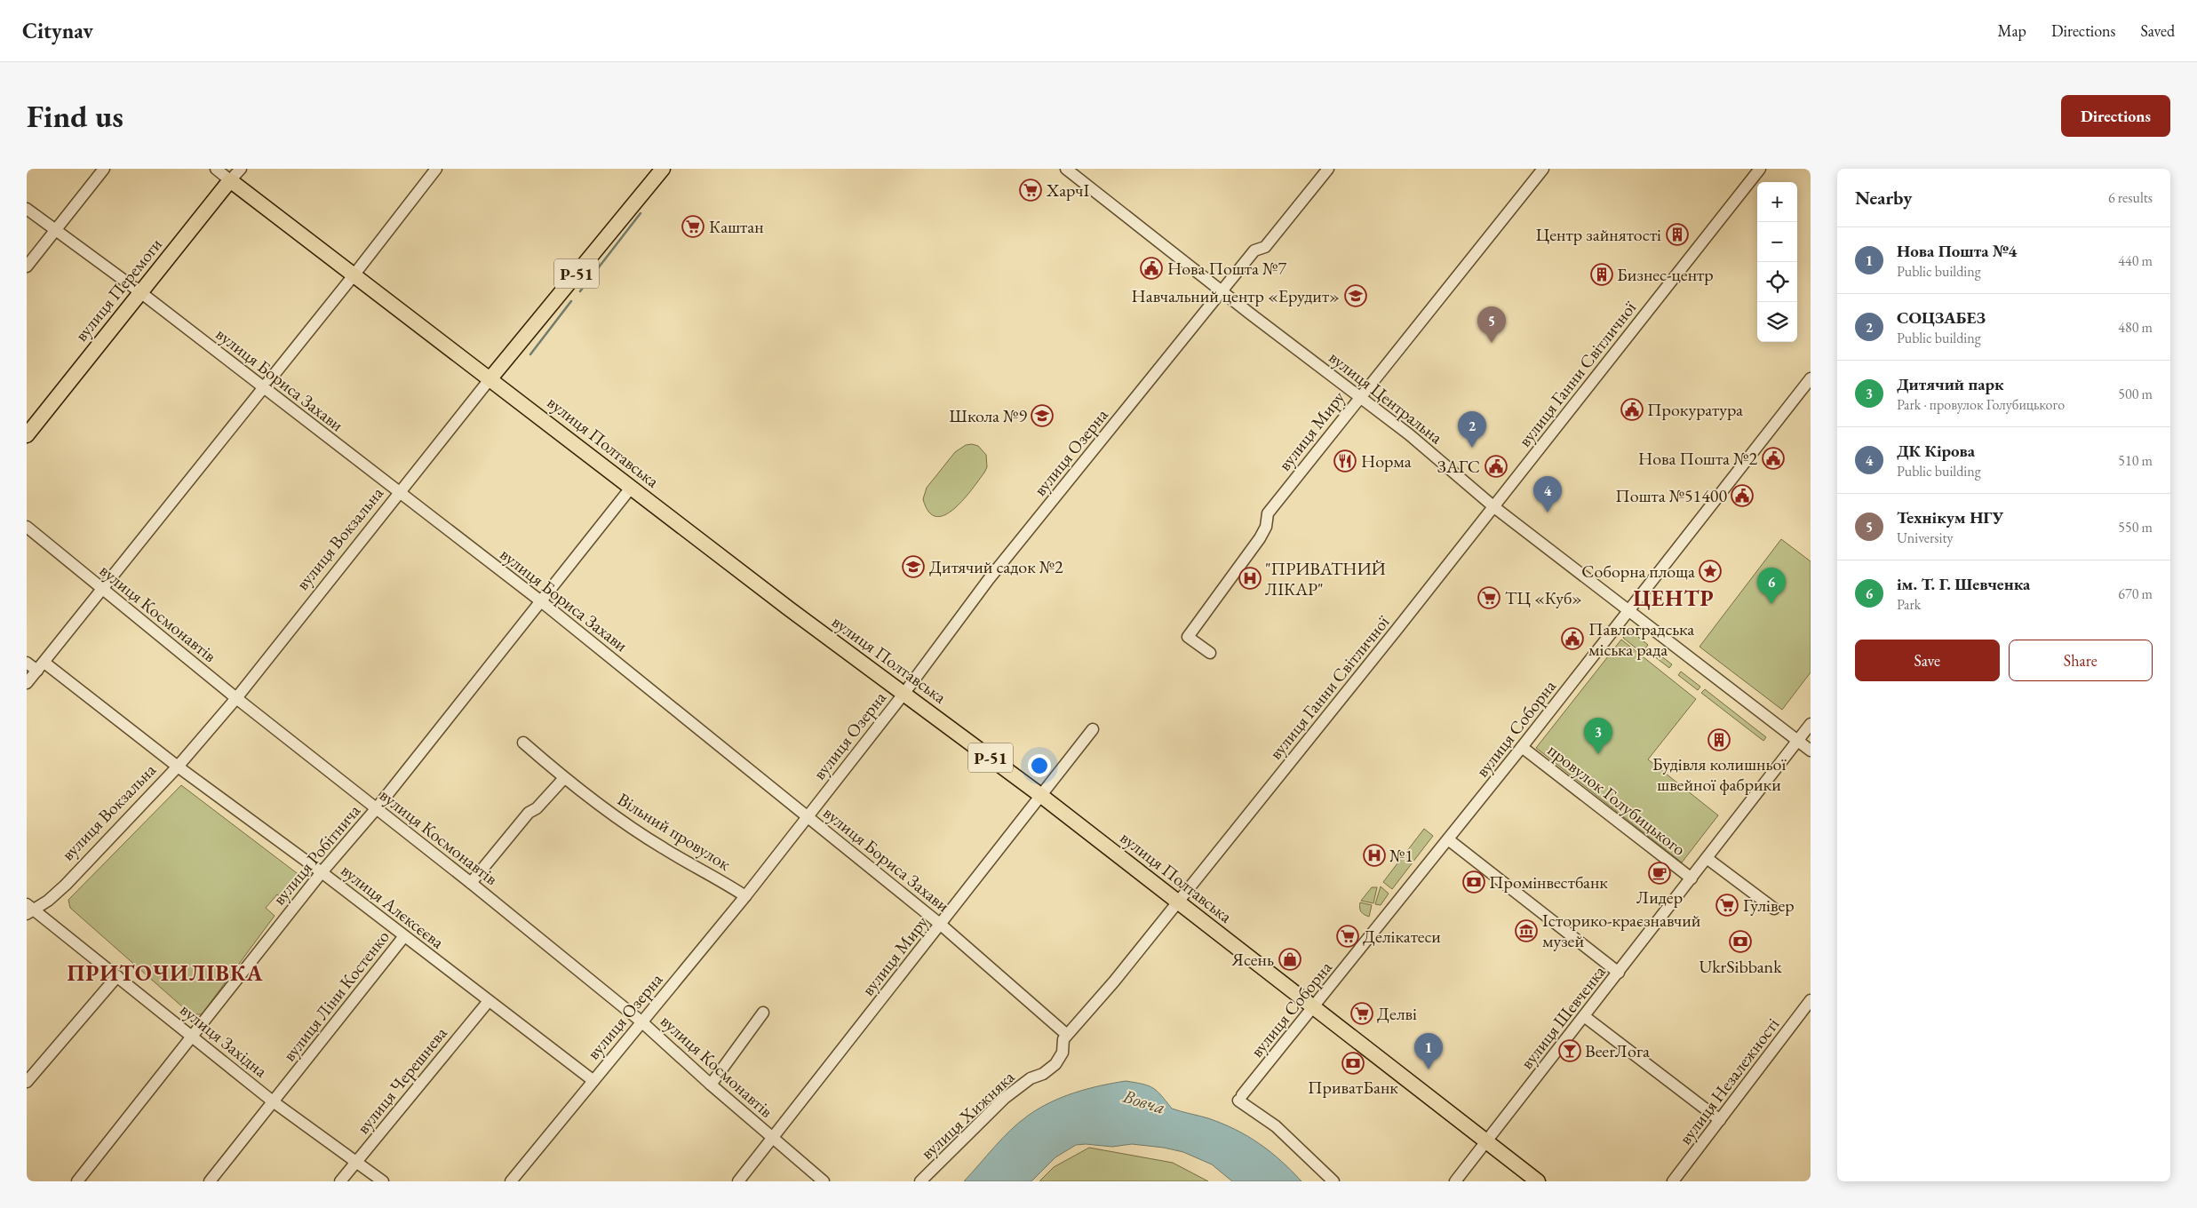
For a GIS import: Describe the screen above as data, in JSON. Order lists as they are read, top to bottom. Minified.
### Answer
{"streets":{"main road":["Р-51","вулиця Перемоги","вулиця Полтавська","вулиця Вокзальна"],"street":["вулиця Ганни Світличної","вулиця Бориса Захави","вулиця Центральна","вулиця Миру","вулиця Озерна","вулиця Космонавтів","вулиця Соборна","провулок Голубицького","Вільний провулок","вулиця Робітнича","вулиця Алєксєєва","вулиця Ліни Костенко","вулиця Шевченка","вулиця Західна","вулиця Черешнева","вулиця Незалежності","вулиця Хижняка"]},"crossings":[["вулиця Перемоги","вулиця Бориса Захави"],["вулиця Перемоги","вулиця Полтавська"],["вулиця Ганни Світличної","вулиця Бориса Захави"],["вулиця Ганни Світличної","вулиця Центральна"],["вулиця Ганни Світличної","вулиця Полтавська"],["вулиця Ганни Світличної","вулиця Хижняка"],["вулиця Бориса Захави","вулиця Миру"],["вулиця Бориса Захави","вулиця Озерна"],["вулиця Бориса Захави","вулиця Вокзальна"],["вулиця Бориса Захави","вулиця Робітнича"],["вулиця Бориса Захави","вулиця Хижняка"],["вулиця Центральна","вулиця Миру"],["вулиця Центральна","вулиця Озерна"],["вулиця Центральна","вулиця Соборна"],["вулиця Центральна","вулиця Шевченка"],["вулиця Миру","вулиця Полтавська"],["вулиця Миру","вулиця Космонавтів"],["вулиця Полтавська","вулиця Озерна"],["вулиця Полтавська","вулиця Вокзальна"],["вулиця Полтавська","вулиця Соборна"],["вулиця Полтавська","вулиця Робітнича"],["вулиця Полтавська","вулиця Шевченка"],["вулиця Озерна","вулиця Космонавтів"],["вулиця Озерна","Вільний провулок"],["вулиця Озерна","вулиця Алєксєєва"],["вулиця Вокзальна","вулиця Космонавтів"],["вулиця Вокзальна","вулиця Алєксєєва"],["вулиця Вокзальна","вулиця Західна"],["вулиця Космонавтів","вулиця Робітнича"],["вулиця Соборна","провулок Голубицького"],["провулок Голубицького","вулиця Шевченка"],["вулиця Робітнича","вулиця Алєксєєва"],["вулиця Робітнича","вулиця Західна"],["вулиця Алєксєєва","вулиця Ліни Костенко"],["вулиця Алєксєєва","вулиця Черешнева"],["вулиця Ліни Костенко","вулиця Західна"],["вулиця Західна","вулиця Черешнева"]],"districts":["ЦЕНТР","ПРИТОЧИЛІВКА"],"water":["Вовча"],"places":{"supermarket":["ХарчI","Каштан","ТЦ «Куб»","Гулівер","Делiкатеси","Делві"],"building":["Центр зайнятості","Бизнес-центр","Будівля колишньої швейної фабрики"],"public building":["Нова Пошта №7","Прокуратура","Нова Пошта №2","ЗАГС","Пошта №51400","Павлоградська міська рада"],"school or university":["Навчальний центр «Ерудит»","Школа №9","Дитячий садок №2"],"restaurant":["Норма"],"place":["Соборна площа"],"hospital":["\"ПРИВАТНИЙ ЛІКАР\"","№1"],"cafe":["Лидер"],"bank":["Промінвестбанк","UkrSibbank","ПриватБанк"],"museum":["Історико-краєзнавчий музей"],"shop":["Ясень"],"bar":["BeerЛога"]},"page":{"header":"Citynav","nav":["Map","Directions","Saved"],"buttons":["Directions",["Save","Share"]],"title":"Find us","heading":["Nearby","6 results"],"map_buttons":["+","−"],"list":[{"mark":"1","name":"Нова Пошта №4","note":"Public building","value":"440 m"},{"mark":"2","name":"СОЦЗАБЕЗ","note":"Public building","value":"480 m"},{"mark":"3","name":"Дитячий парк","note":"Park · провулок Голубицького","value":"500 m"},{"mark":"4","name":"ДК Кірова","note":"Public building","value":"510 m"},{"mark":"5","name":"Технікум НГУ","note":"University","value":"550 m"},{"mark":"6","name":"ім. Т. Г. Шевченка","note":"Park","value":"670 m"}],"pins":["5","2","4","6","3","1"]}}
